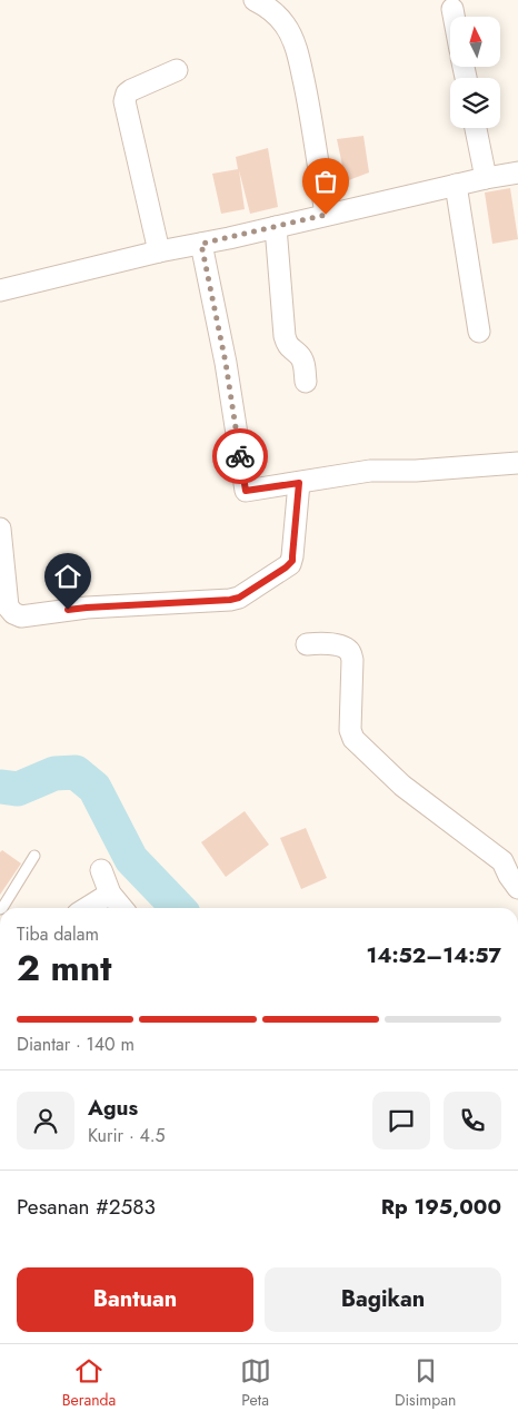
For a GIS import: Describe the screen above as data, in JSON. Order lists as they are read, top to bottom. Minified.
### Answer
{"north":"top","page":{"heading":["2 mnt","Tiba dalam","14:52–14:57"],"panel":["Agus","Kurir · 4.5","Pesanan #2583","Rp 195,000"],"bar":"Diantar · 140 m","buttons":["Bantuan","Bagikan"],"tabs":["Beranda","Peta","Disimpan"]}}
